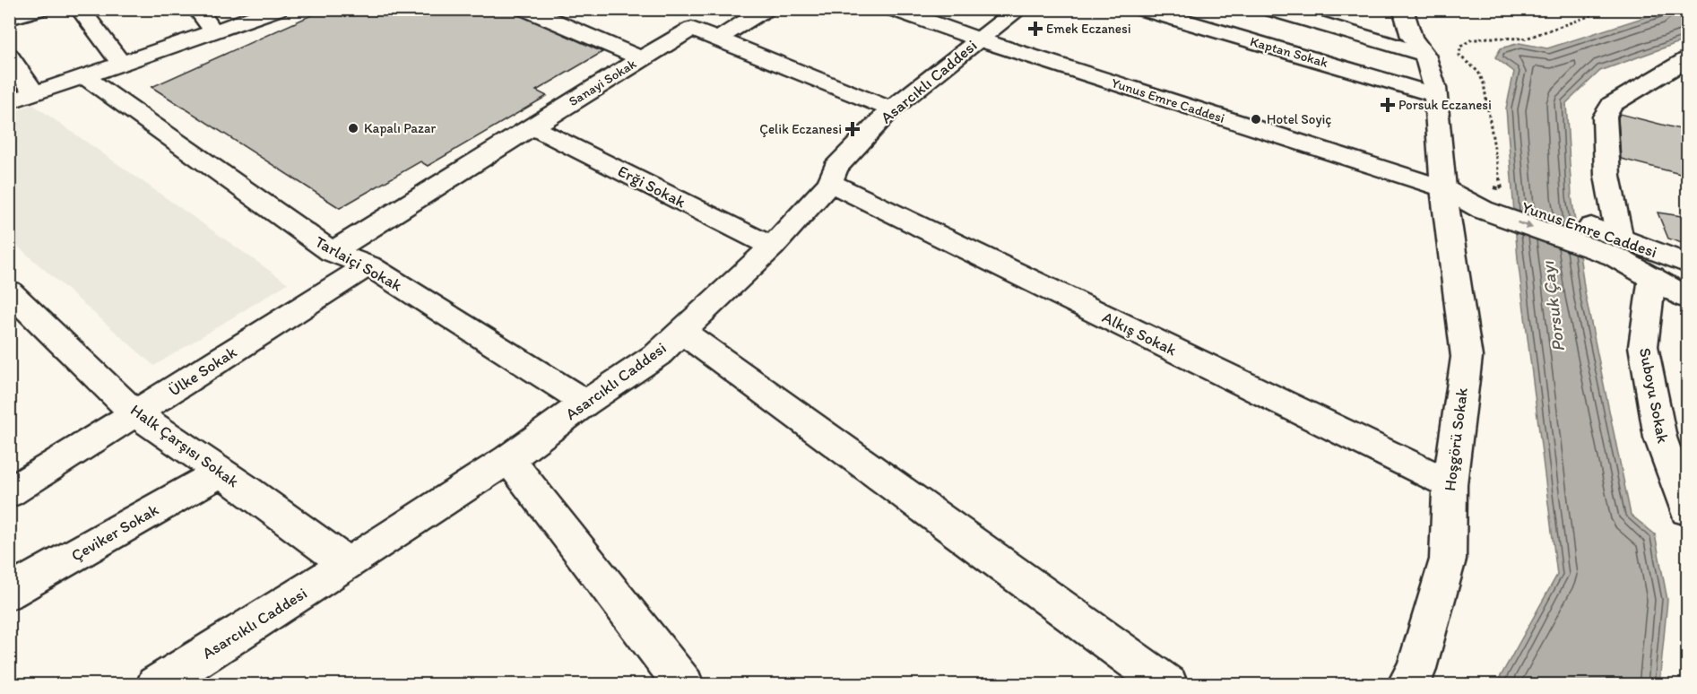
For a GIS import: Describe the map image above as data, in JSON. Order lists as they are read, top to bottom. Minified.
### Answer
{"streets":{"street":["Kaptan Sokak","Asarcıklı Caddesi","Sanayi Sokak","Yunus Emre Caddesi","Erği Sokak","Tarlaiçi Sokak","Alkış Sokak","Ülke Sokak","Suboyu Sokak","Hoşgörü Sokak","Halk Çarşısı Sokak","Çeviker Sokak"]},"crossings":[["Kaptan Sokak","Hoşgörü Sokak"],["Asarcıklı Caddesi","Sanayi Sokak"],["Asarcıklı Caddesi","Yunus Emre Caddesi"],["Asarcıklı Caddesi","Erği Sokak"],["Asarcıklı Caddesi","Tarlaiçi Sokak"],["Asarcıklı Caddesi","Alkış Sokak"],["Asarcıklı Caddesi","Halk Çarşısı Sokak"],["Sanayi Sokak","Erği Sokak"],["Sanayi Sokak","Tarlaiçi Sokak"],["Yunus Emre Caddesi","Suboyu Sokak"],["Yunus Emre Caddesi","Hoşgörü Sokak"],["Tarlaiçi Sokak","Ülke Sokak"],["Alkış Sokak","Hoşgörü Sokak"],["Ülke Sokak","Halk Çarşısı Sokak"],["Halk Çarşısı Sokak","Çeviker Sokak"]],"water":["Porsuk Çayı"],"places":{"health":["Emek Eczanesi","Porsuk Eczanesi","Çelik Eczanesi"],"other":["Hotel Soyiç","Kapalı Pazar"]}}
